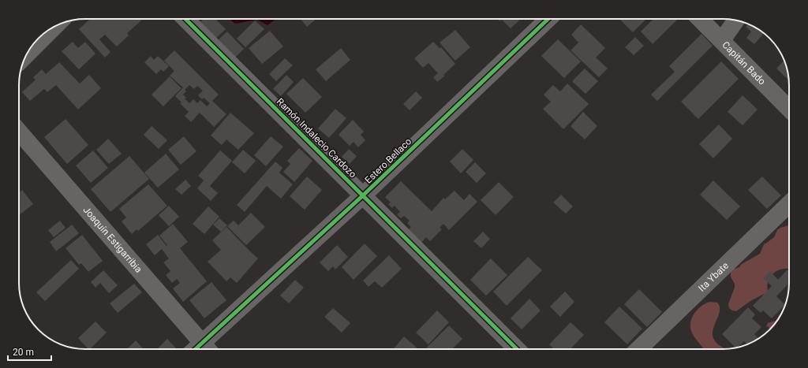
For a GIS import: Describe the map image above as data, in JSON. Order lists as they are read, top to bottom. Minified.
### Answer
{"streets":{"street":["Capitán Bado","Ramón Indalecio Cardozo","Estero Bellaco","Joaquín Estigarribia","Ita Ybate"]},"crossings":[["Ramón Indalecio Cardozo","Estero Bellaco"]],"scale_bar":"20 m"}
